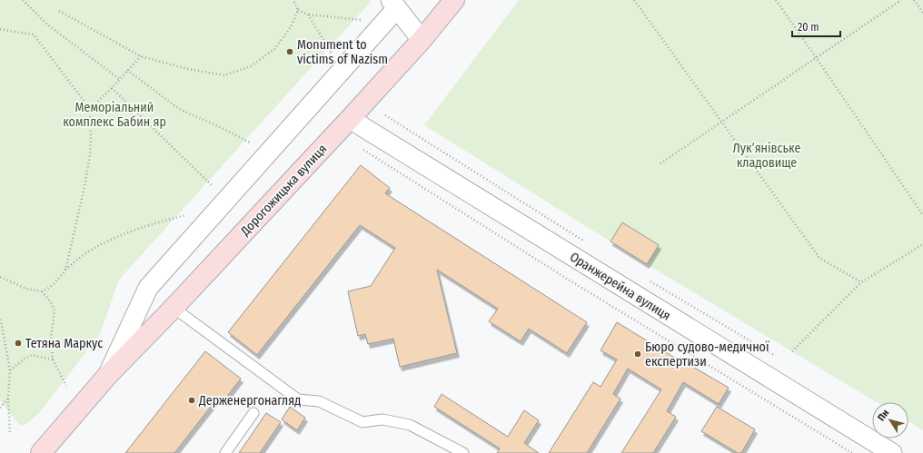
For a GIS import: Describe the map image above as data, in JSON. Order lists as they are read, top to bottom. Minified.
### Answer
{"streets":{"street":["Дорогожицька вулиця","Оранжерейна вулиця"]},"crossings":[["Дорогожицька вулиця","Оранжерейна вулиця"]],"parks":["Меморіальний комплекс Бабин яр","Лукʼянівське кладовище"],"places":["Monument to victims of Nazism","Тетяна Маркус","Бюро судово-медичної експертизи","Держенергонагляд"],"scale_bar":"20 m","north":"top left"}
